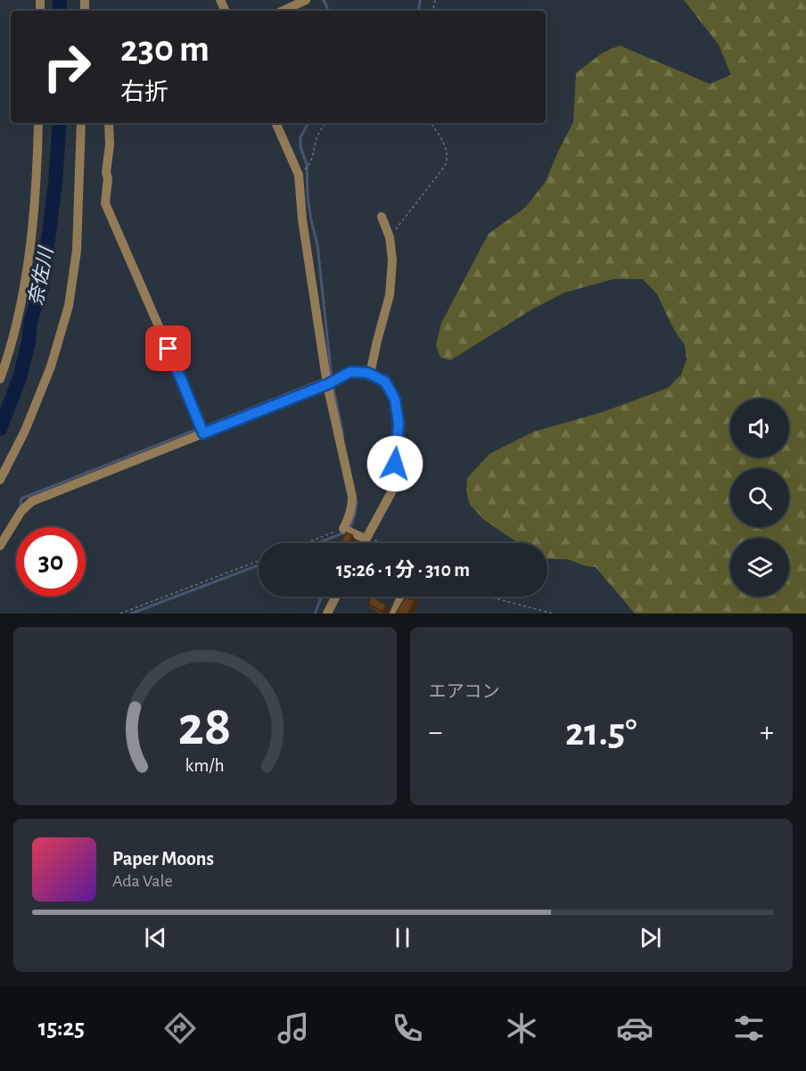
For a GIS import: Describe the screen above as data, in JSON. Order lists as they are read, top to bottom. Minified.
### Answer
{"water":["奈佐川"],"page":{"turn":["230 m","右折"],"limit":"30","trip":"15:26 · 1 分 · 310 m","tile":"エアコン","heat":["−","21.5°","+"],"song":["Paper Moons","Ada Vale"],"tabs":"15:25","gauge":["28","km/h"]}}
